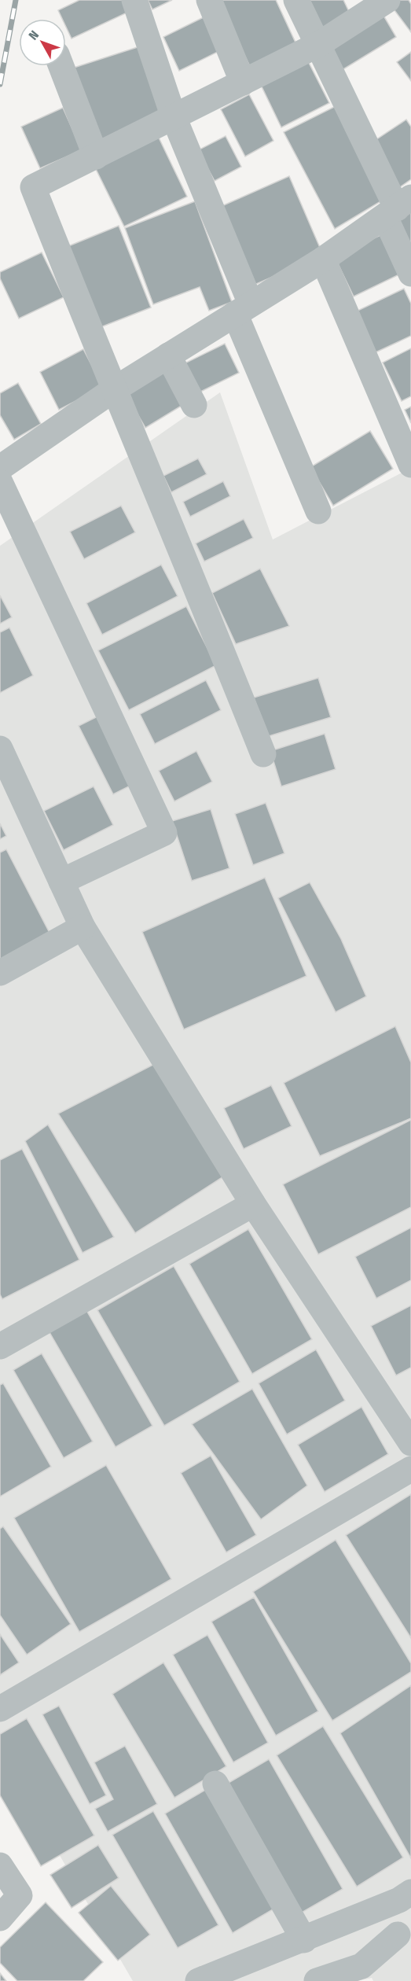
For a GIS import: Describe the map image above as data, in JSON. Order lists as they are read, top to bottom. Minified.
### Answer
{"north":"top left"}
